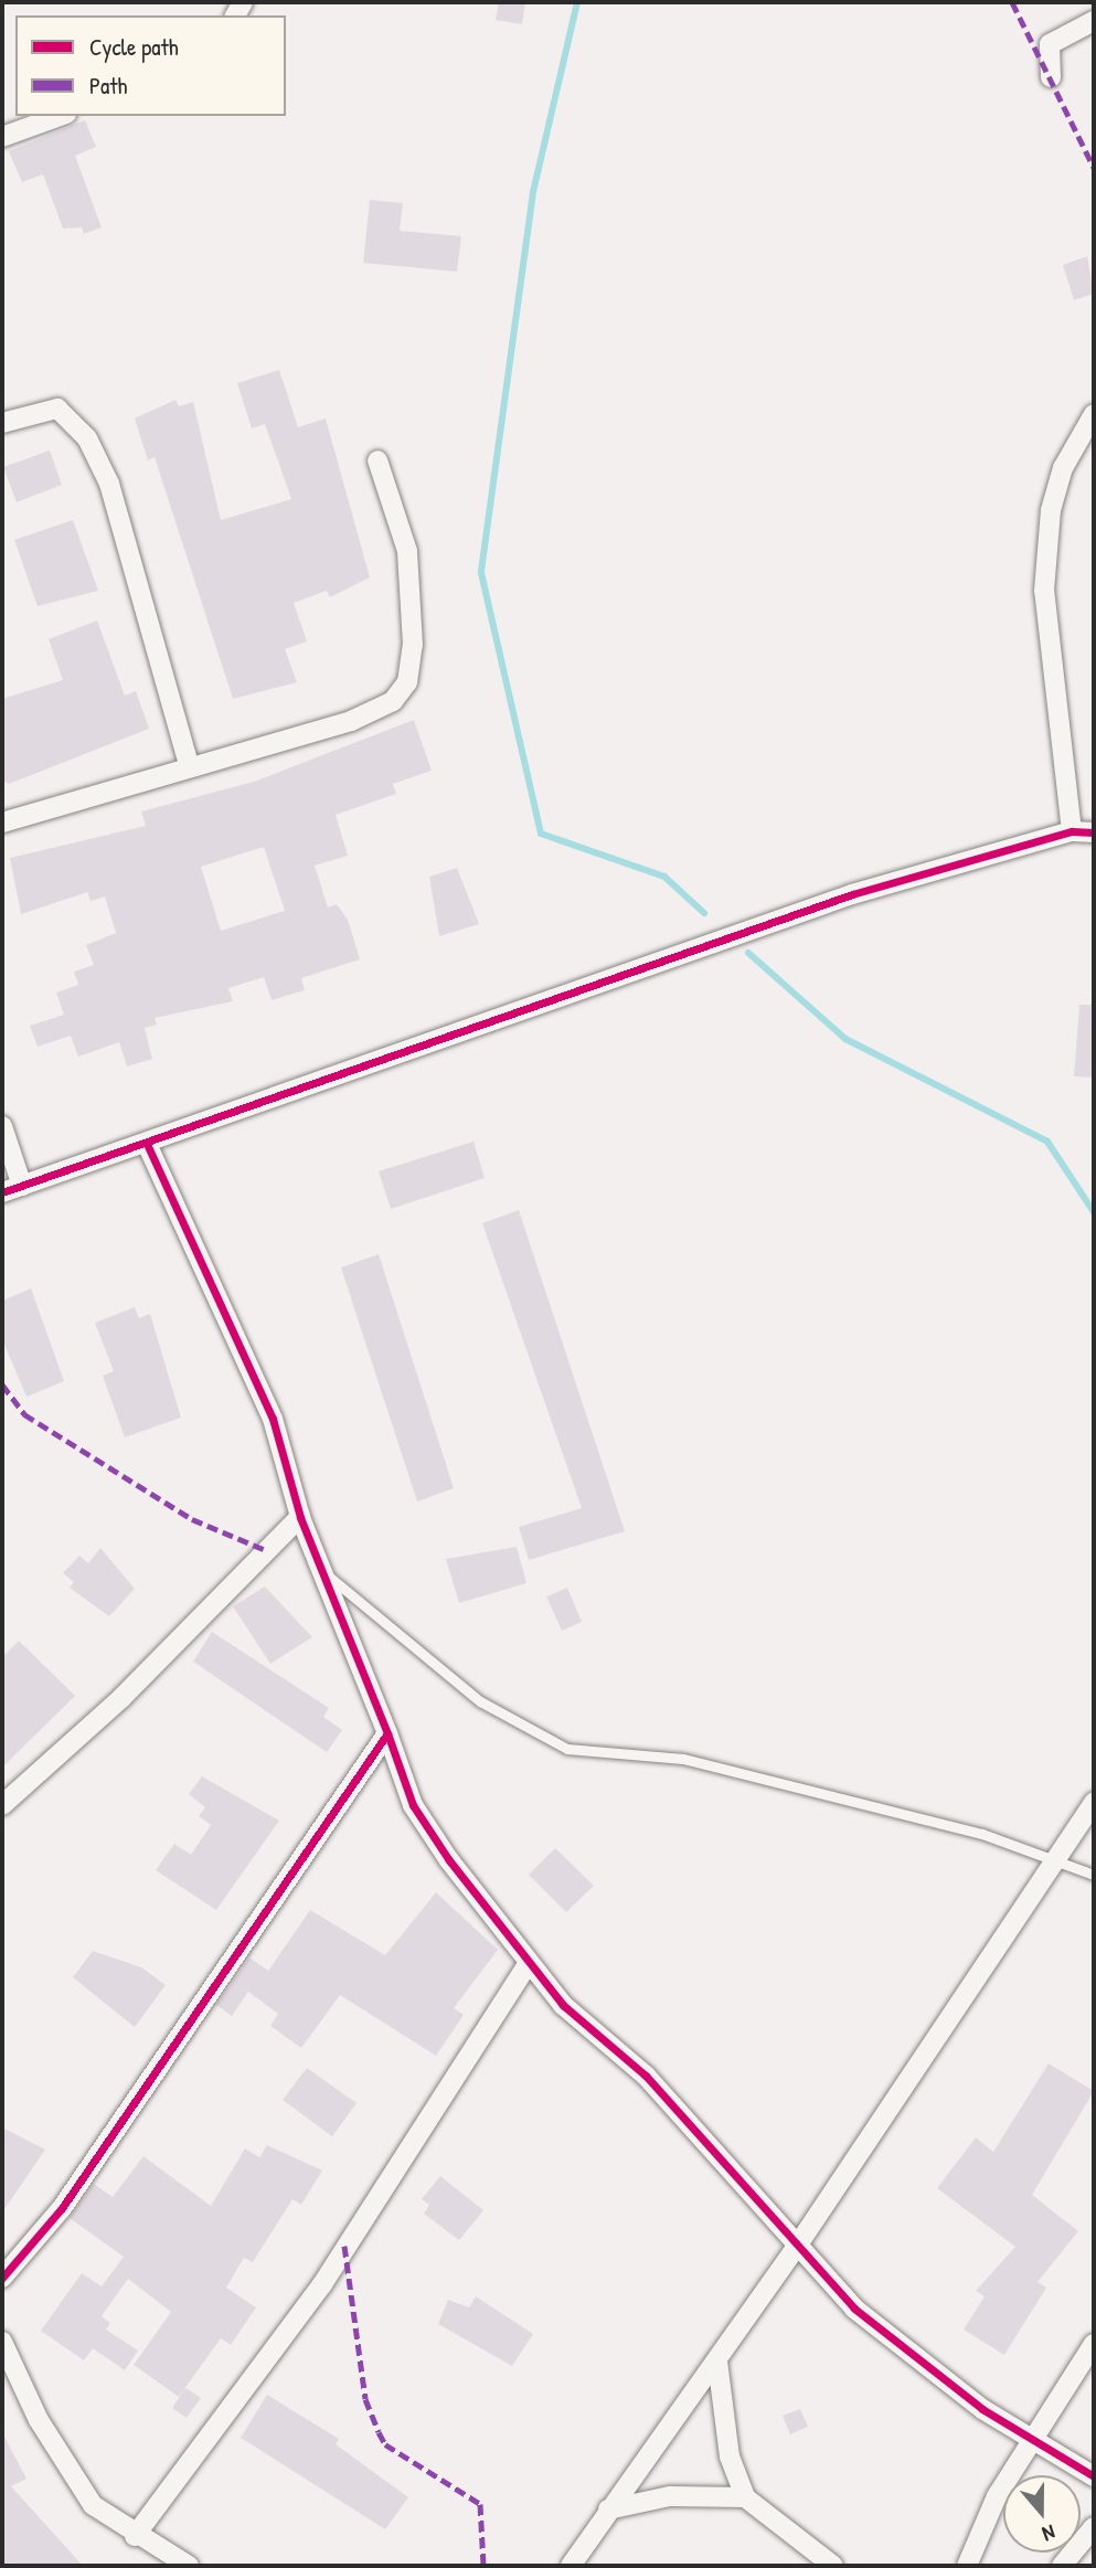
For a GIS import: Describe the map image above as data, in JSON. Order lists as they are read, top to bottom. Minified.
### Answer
{"legend":["Cycle path","Path"],"north":"bottom"}
